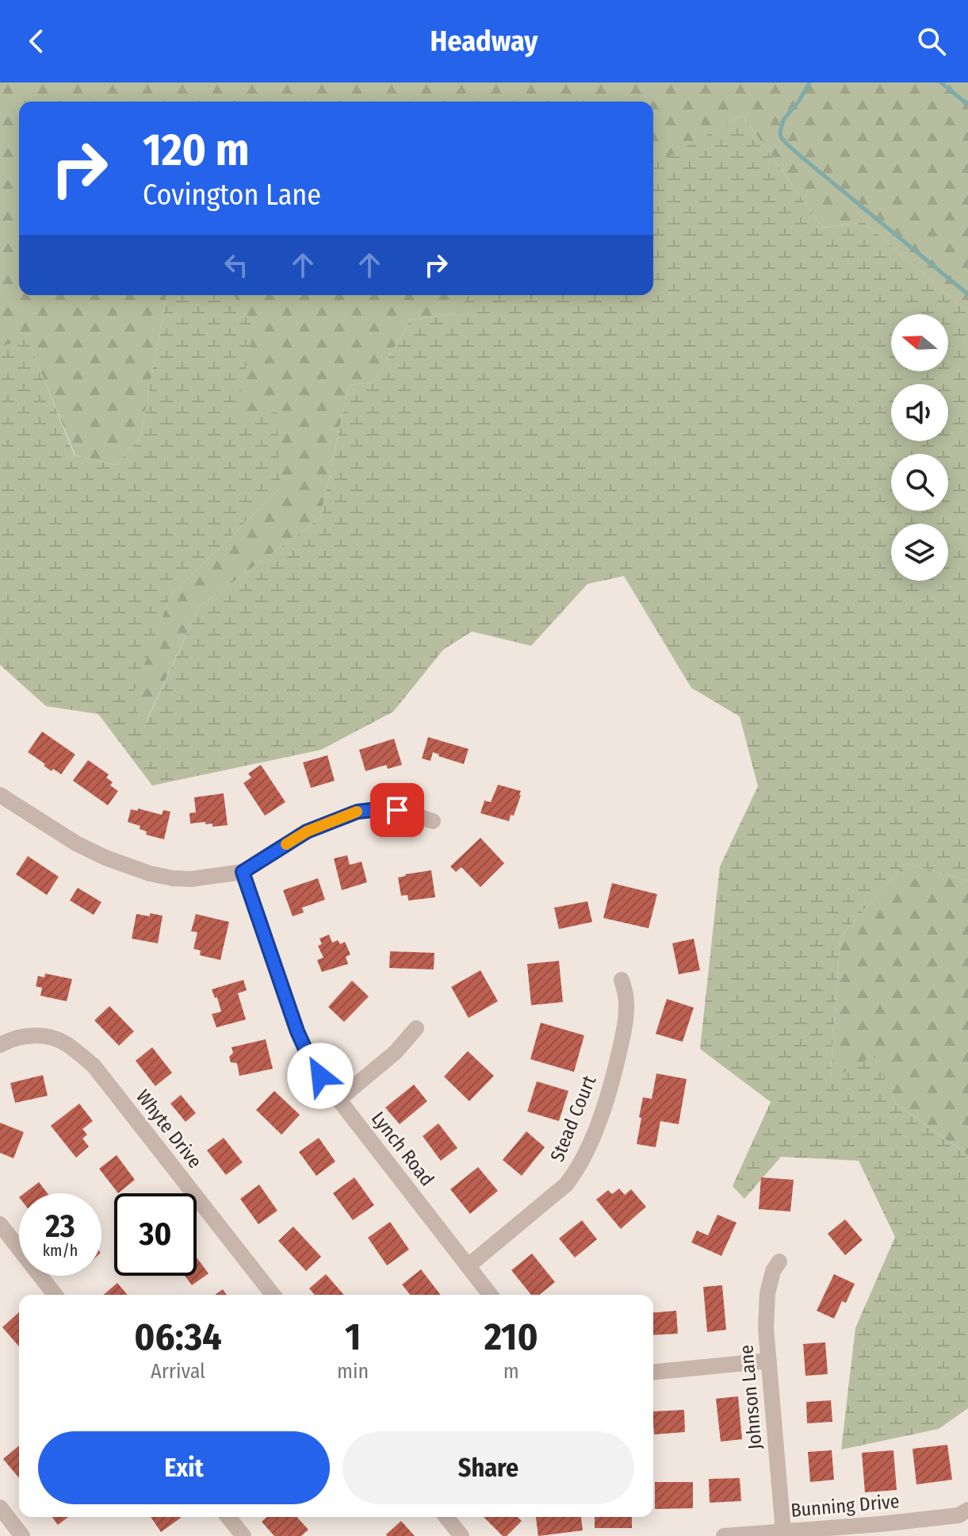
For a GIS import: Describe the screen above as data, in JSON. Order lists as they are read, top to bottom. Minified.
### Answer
{"streets":{"street":["Stead Court","Whyte Drive","Lynch Road","Johnson Lane","Bunning Drive"]},"crossings":[["Stead Court","Lynch Road"],["Johnson Lane","Bunning Drive"]],"north":"left","page":{"header":"Headway","turn":["120 m","Covington Lane"],"speed":"23 km/h","limit":"30","eta":["06:34","Arrival","1","min","210","m"],"buttons":["Exit","Share"]}}
